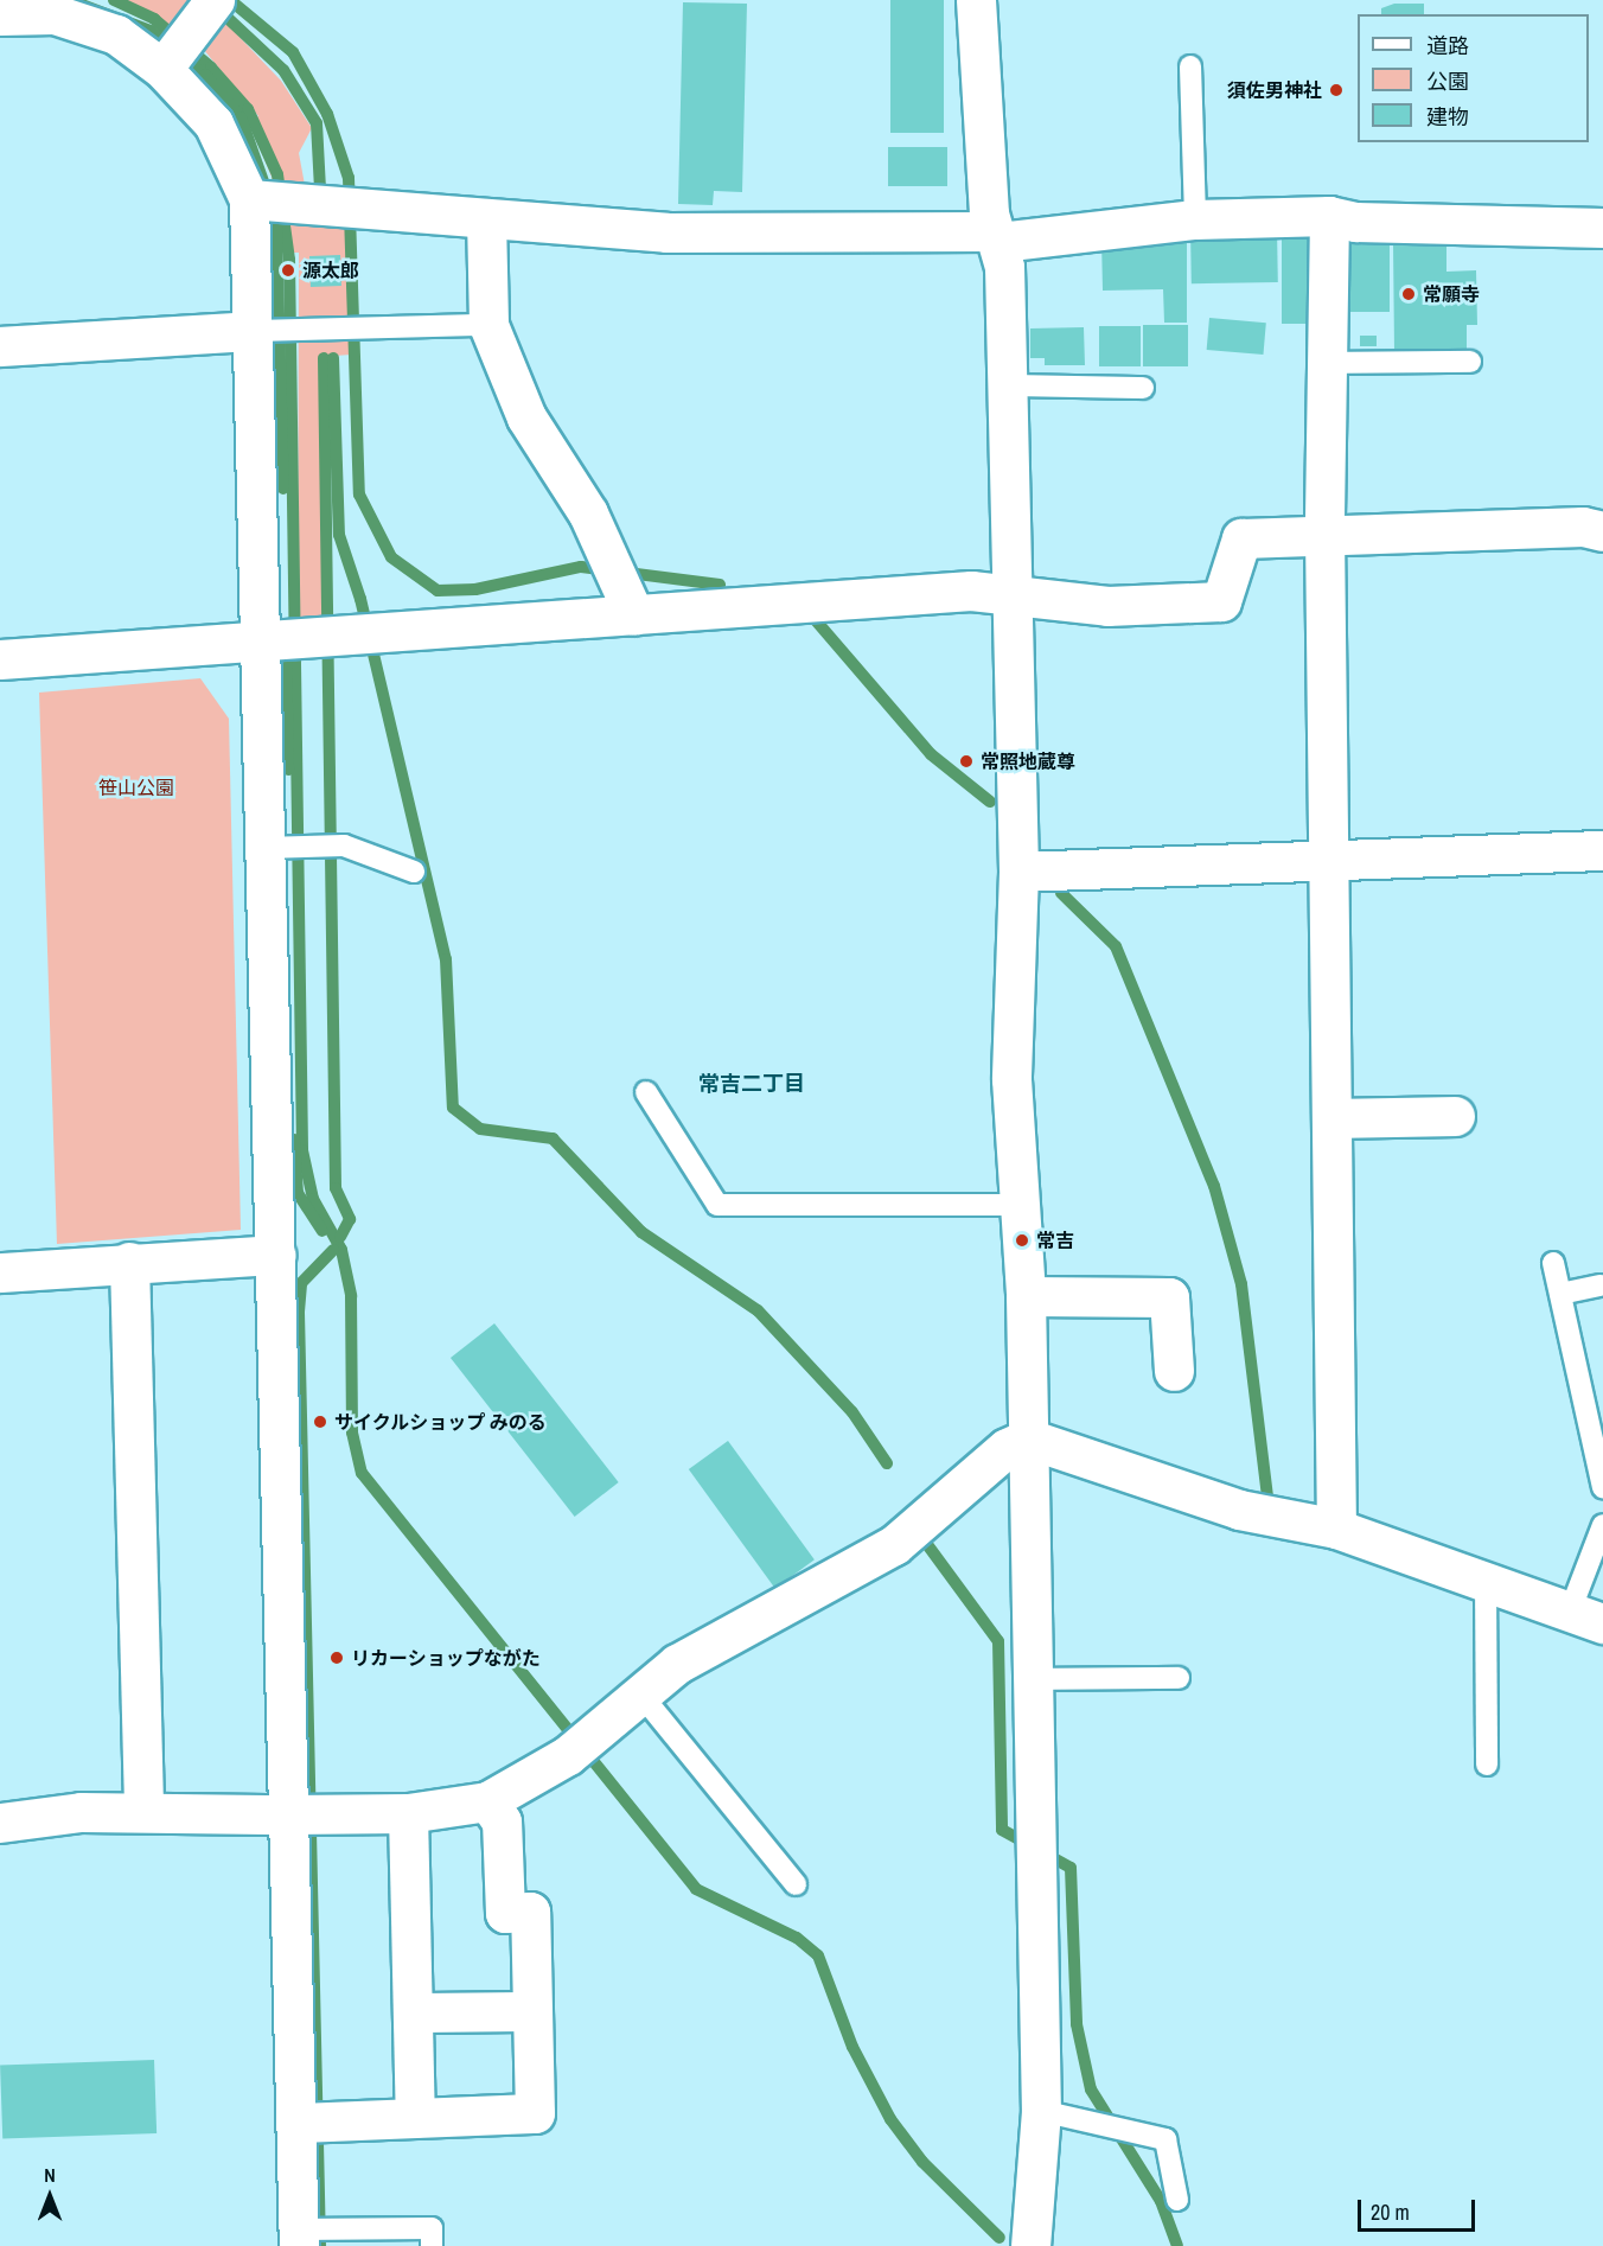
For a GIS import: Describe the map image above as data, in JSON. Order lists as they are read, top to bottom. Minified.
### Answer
{"districts":["常吉二丁目"],"parks":["笹山公園"],"places":["須佐男神社","源太郎","常願寺","常照地蔵尊","常吉","サイクルショップ みのる","リカーショップながた"],"legend":["道路","公園","建物"],"scale_bar":"20 m","north":"top"}
